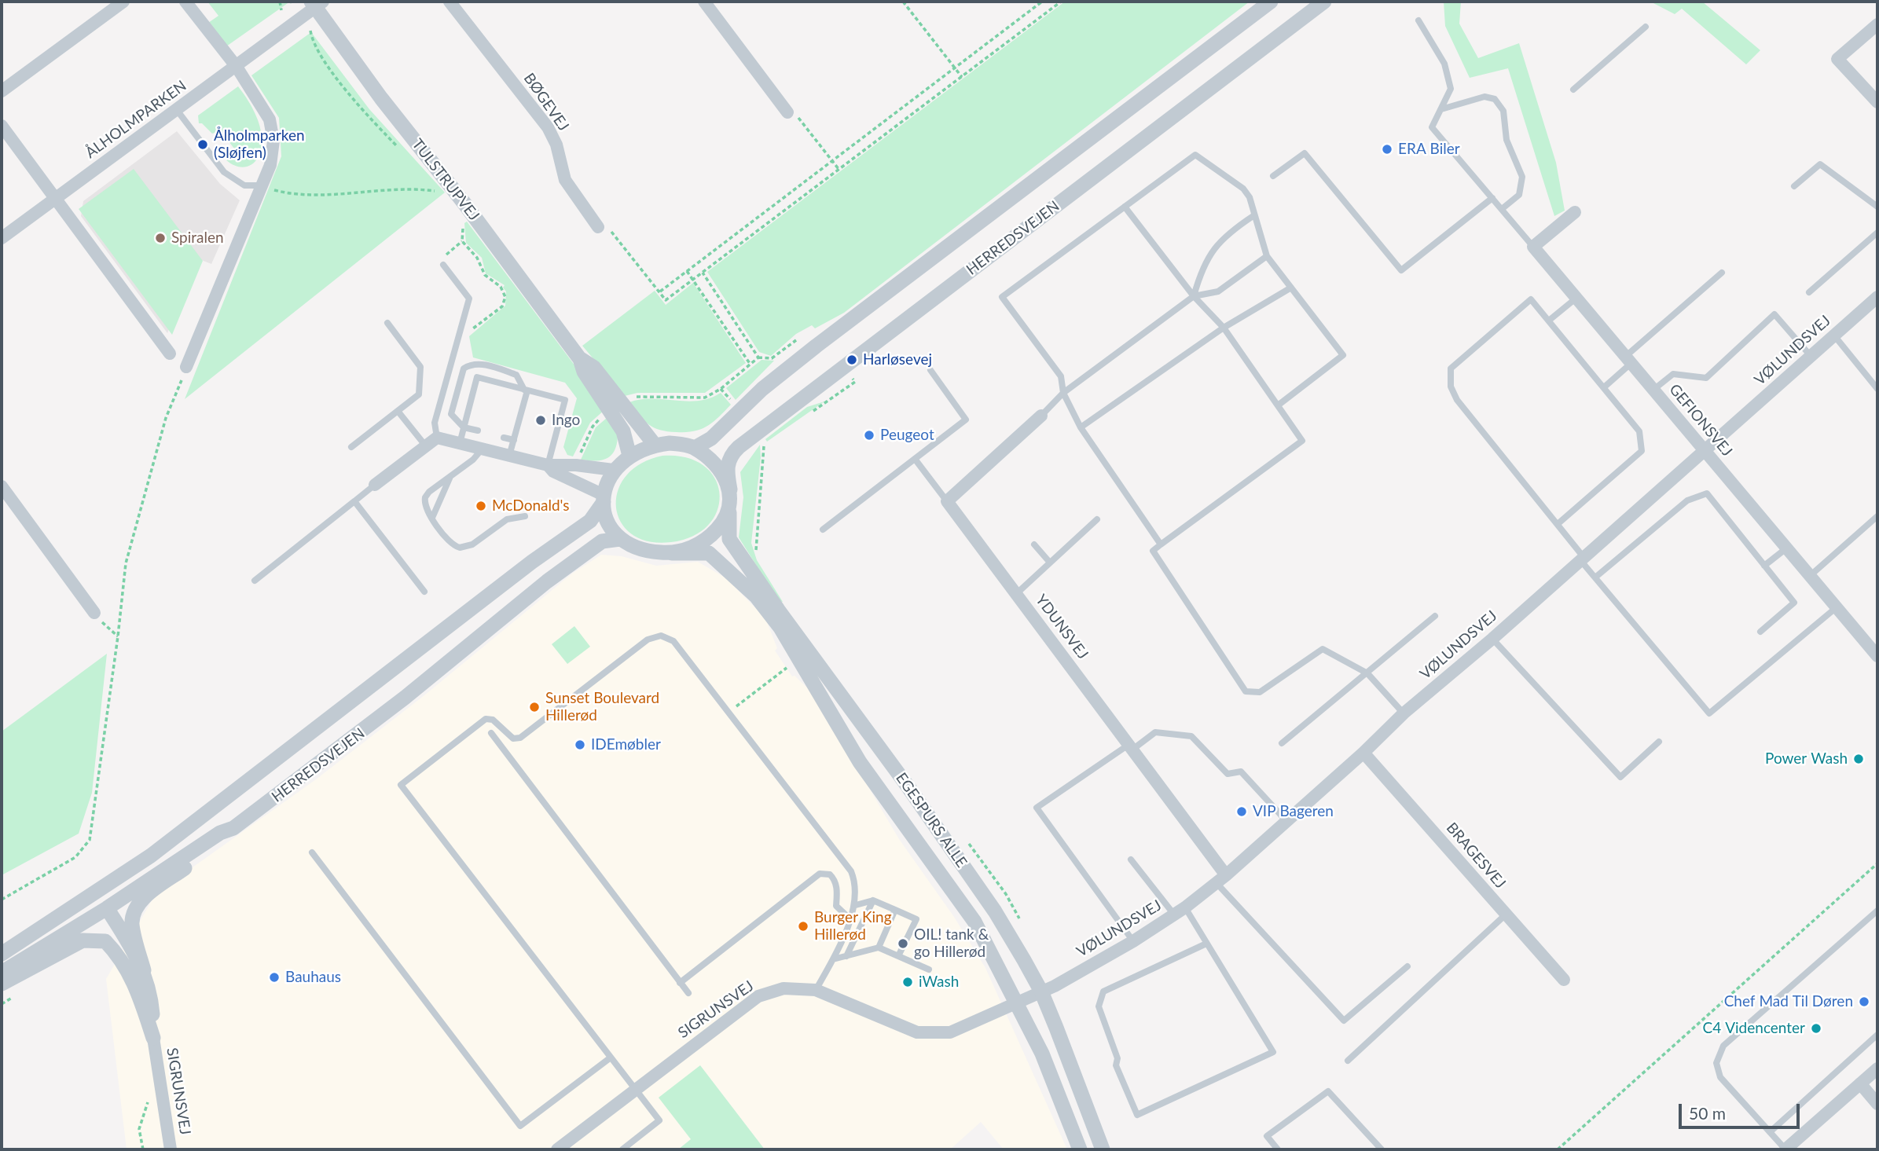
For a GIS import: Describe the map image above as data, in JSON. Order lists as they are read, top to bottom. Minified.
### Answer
{"streets":{"street":["BØGEVEJ","ÅLHOLMPARKEN","TULSTRUPVEJ","HERREDSVEJEN","VØLUNDSVEJ","GEFIONSVEJ","YDUNSVEJ","EGESPURS ALLE","BRAGESVEJ","SIGRUNSVEJ"]},"crossings":[["ÅLHOLMPARKEN","TULSTRUPVEJ"],["TULSTRUPVEJ","HERREDSVEJEN"],["TULSTRUPVEJ","EGESPURS ALLE"],["HERREDSVEJEN","EGESPURS ALLE"],["VØLUNDSVEJ","GEFIONSVEJ"],["VØLUNDSVEJ","YDUNSVEJ"],["VØLUNDSVEJ","EGESPURS ALLE"],["VØLUNDSVEJ","BRAGESVEJ"],["VØLUNDSVEJ","SIGRUNSVEJ"],["EGESPURS ALLE","SIGRUNSVEJ"]],"places":["Ålholmparken (Sløjfen)","ERA Biler","Spiralen","Harløsevej","Ingo","Peugeot","McDonald's","Sunset Boulevard Hillerød","IDEmøbler","Power Wash","VIP Bageren","Burger King Hillerød","OIL! tank & go Hillerød","Bauhaus","iWash","Chef Mad Til Døren","C4 Videncenter"],"scale_bar":"50 m"}
